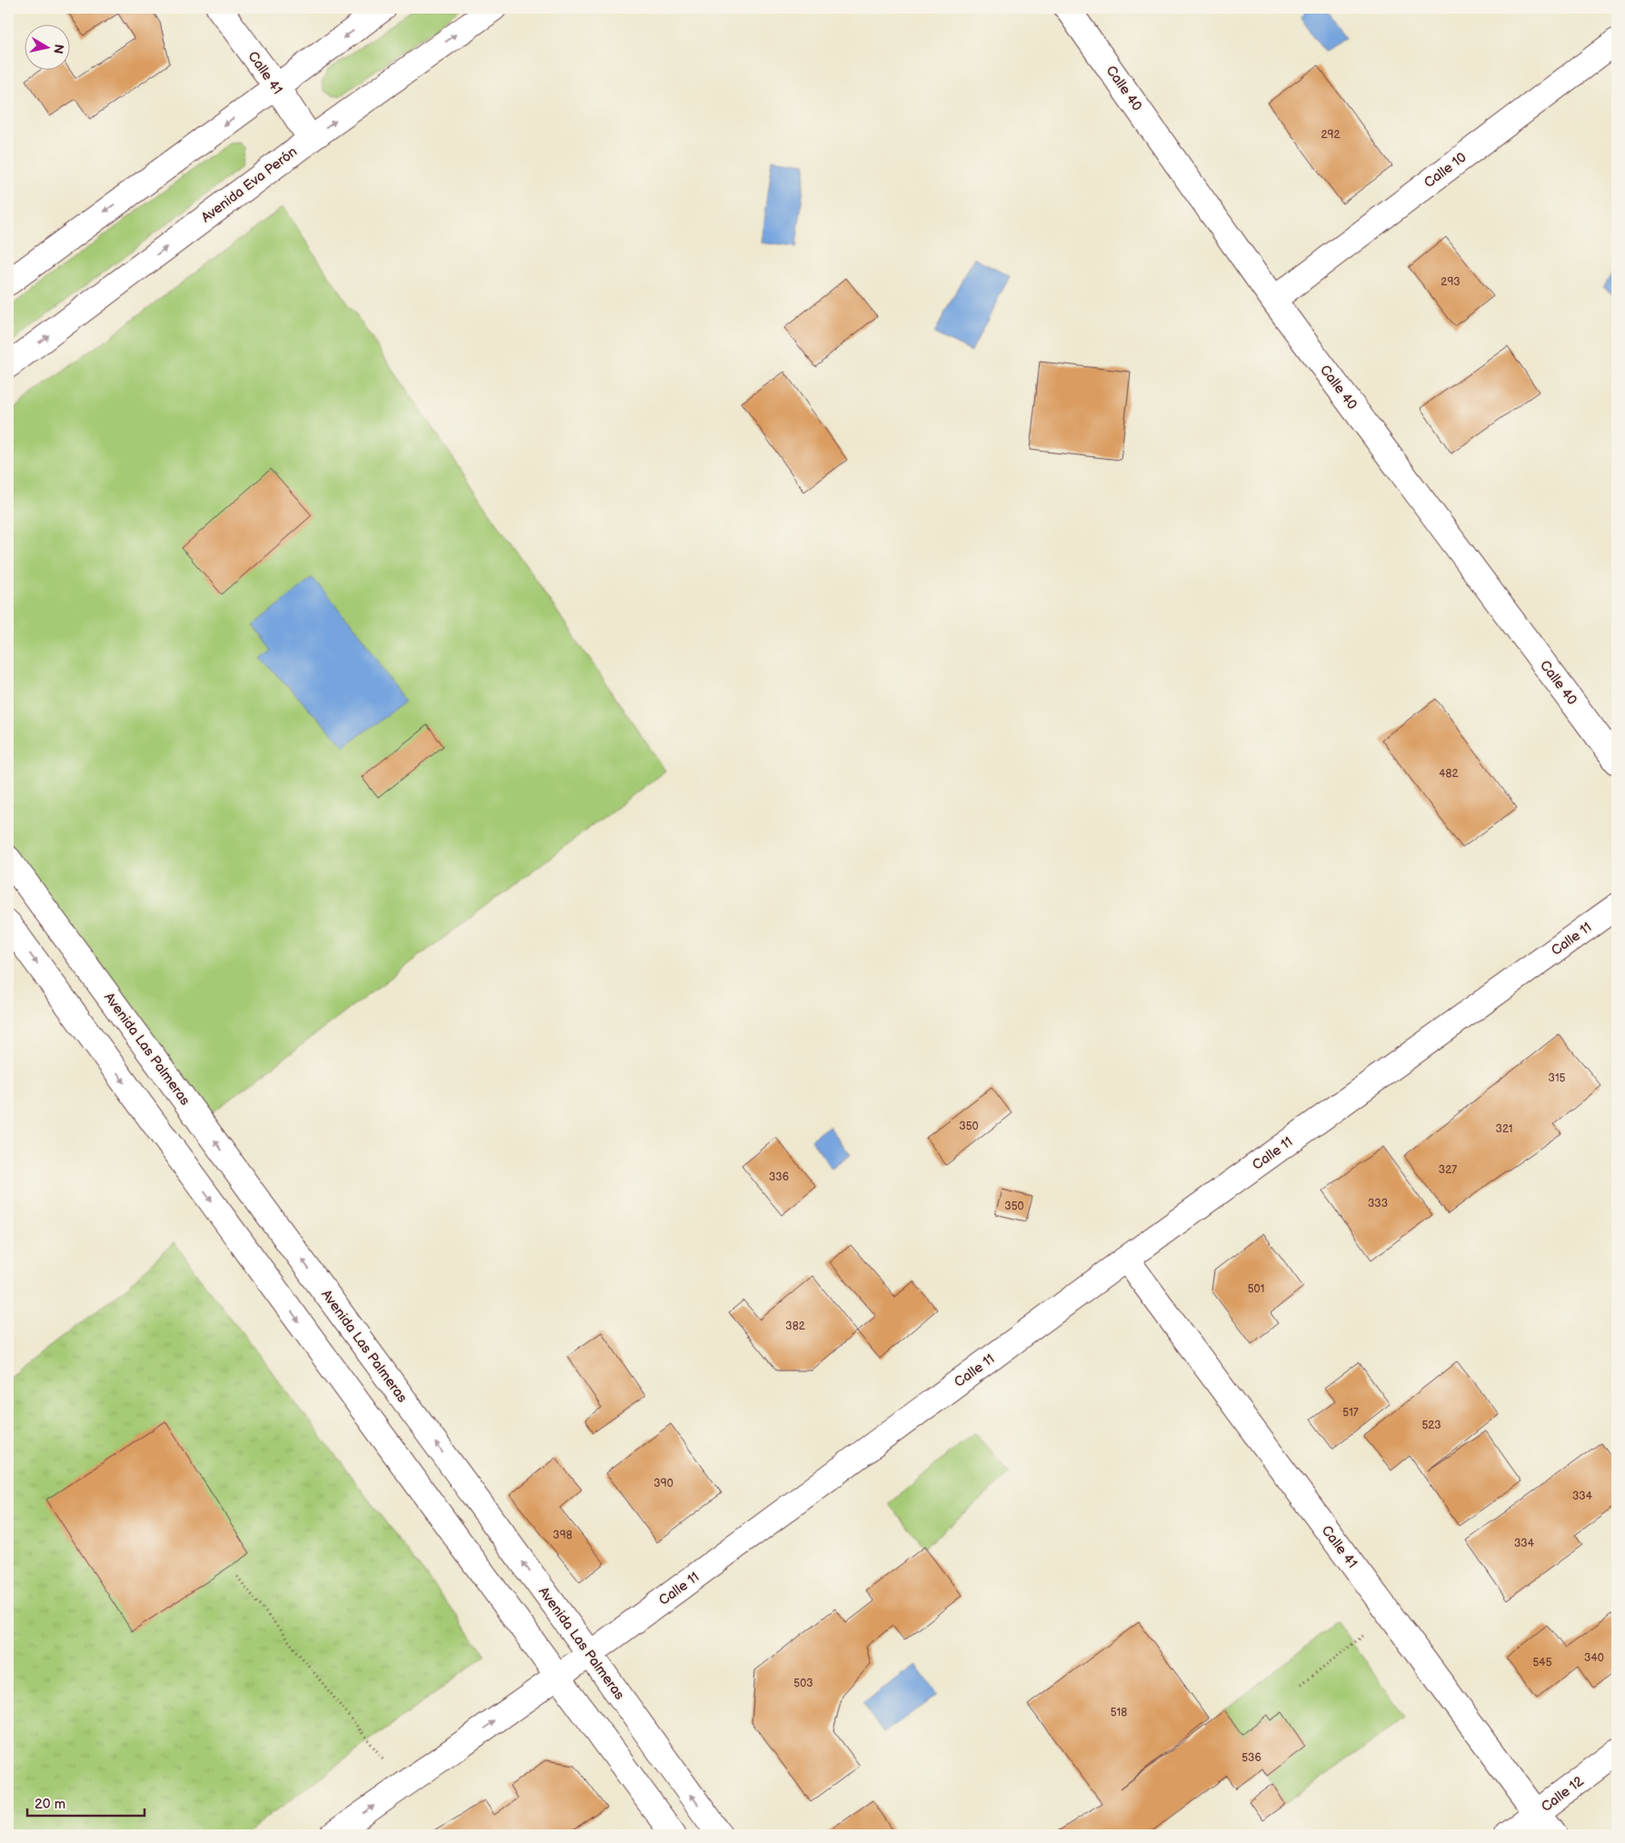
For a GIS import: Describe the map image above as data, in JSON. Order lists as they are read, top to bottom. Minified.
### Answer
{"streets":{"street":["Calle 41","Calle 40","Calle 10","Avenida Eva Perón","Calle 11","Avenida Las Palmeras","Calle 12"]},"crossings":[["Calle 41","Avenida Eva Perón"],["Calle 41","Calle 11"],["Calle 41","Calle 12"],["Calle 40","Calle 10"],["Calle 11","Avenida Las Palmeras"]],"house_numbers":["292","293","482","315","350","321","327","336","333","350","501","382","517","523","390","334","398","334","340","545","503","518","536"],"scale_bar":"20 m","north":"right"}
